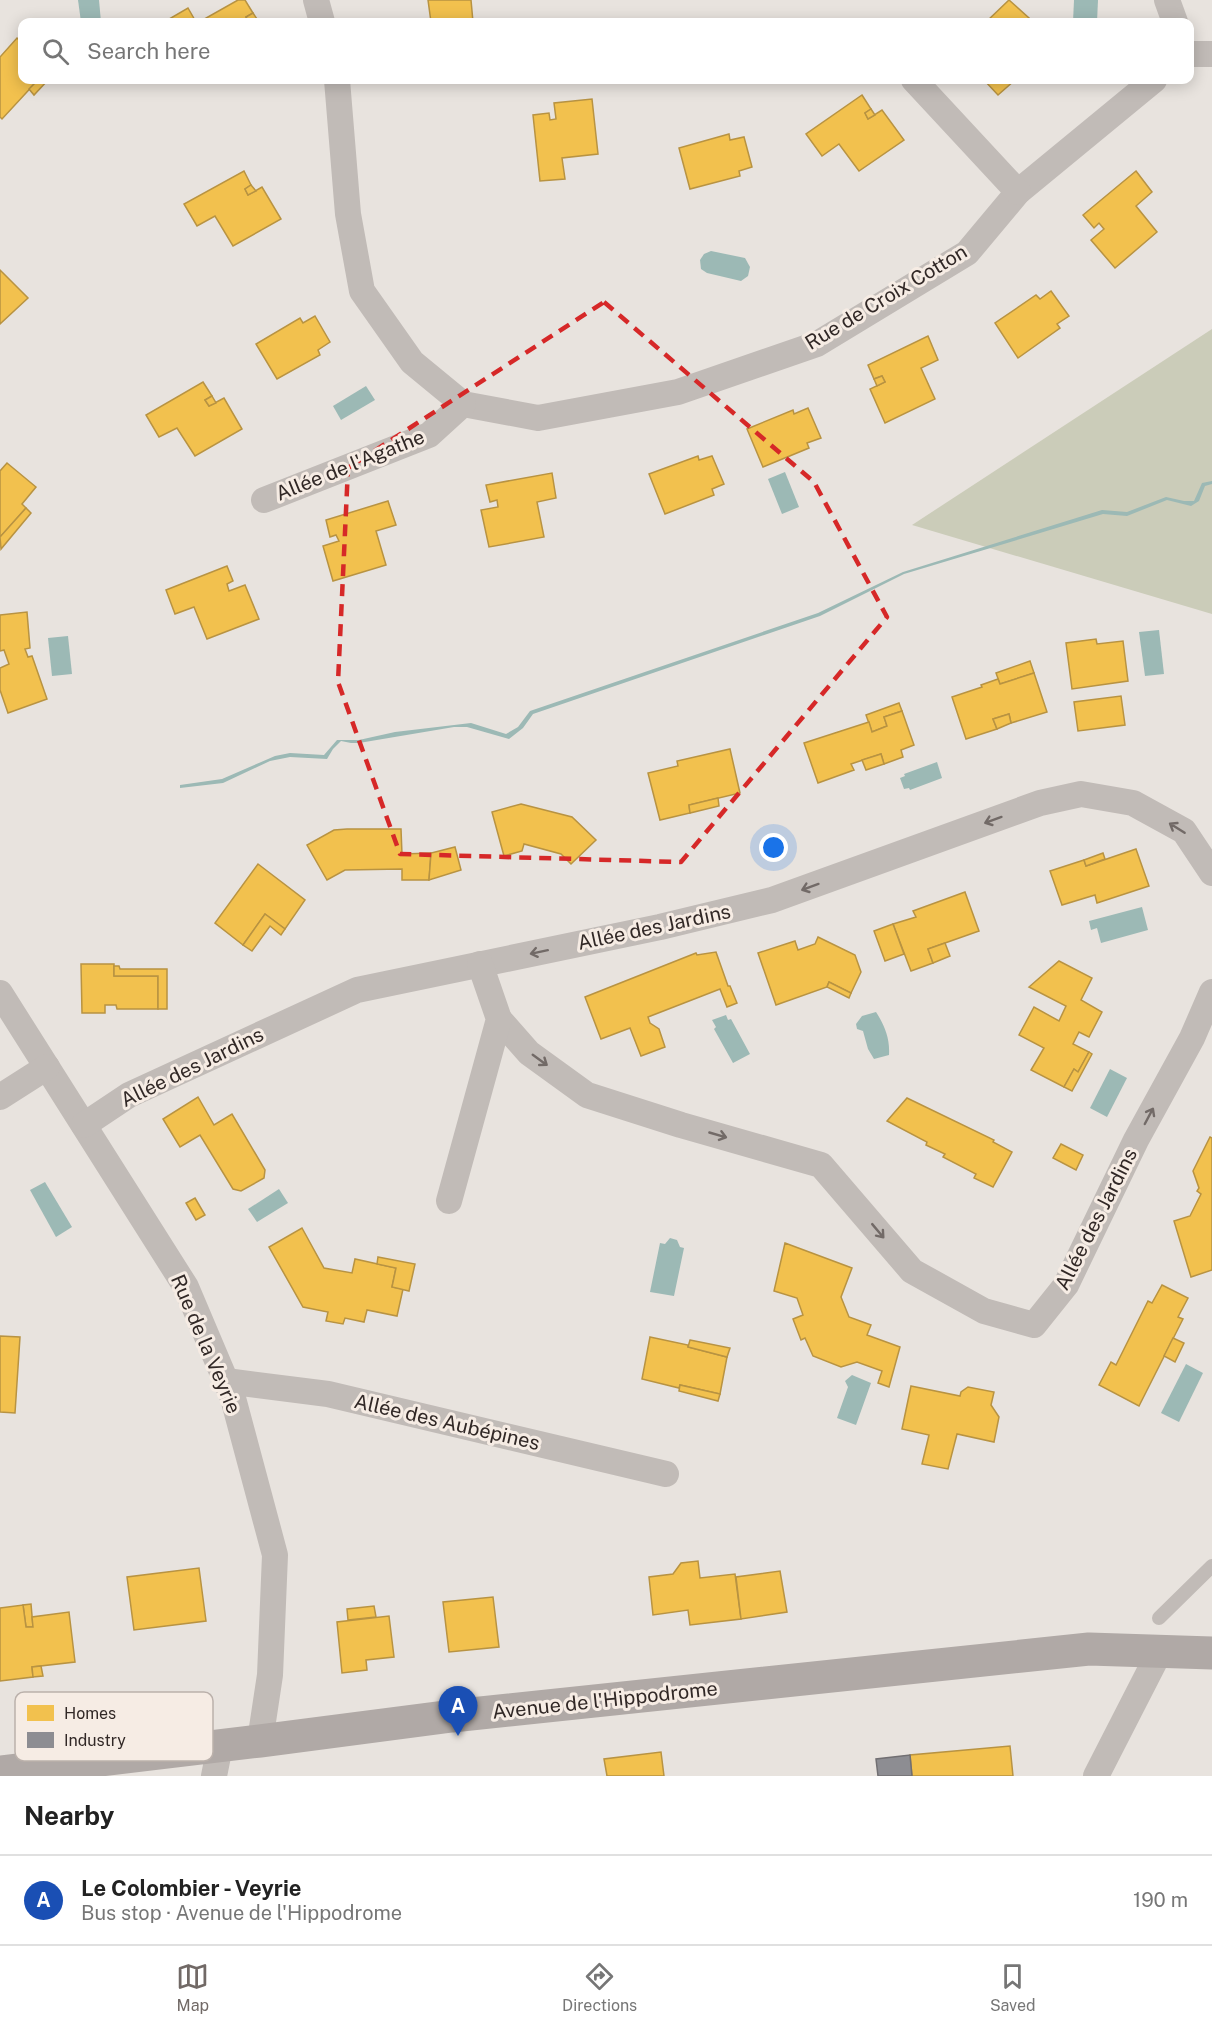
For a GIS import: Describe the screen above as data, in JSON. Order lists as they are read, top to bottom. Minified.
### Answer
{"streets":{"main road":["Avenue de l'Hippodrome"],"street":["Rue de Croix Cotton","Allée de l'Agathe","Allée des Jardins","Rue de la Veyrie","Allée des Aubépines"]},"crossings":[["Rue de Croix Cotton","Allée de l'Agathe"],["Allée des Jardins","Rue de la Veyrie"],["Rue de la Veyrie","Allée des Aubépines"],["Rue de la Veyrie","Avenue de l'Hippodrome"]],"legend":["Homes","Industry"],"page":{"search":"Search here","pins":"A","heading":"Nearby","list":[{"mark":"A","name":"Le Colombier - Veyrie","note":"Bus stop · Avenue de l'Hippodrome","value":"190 m"}],"nav":["Map","Directions","Saved"]}}
